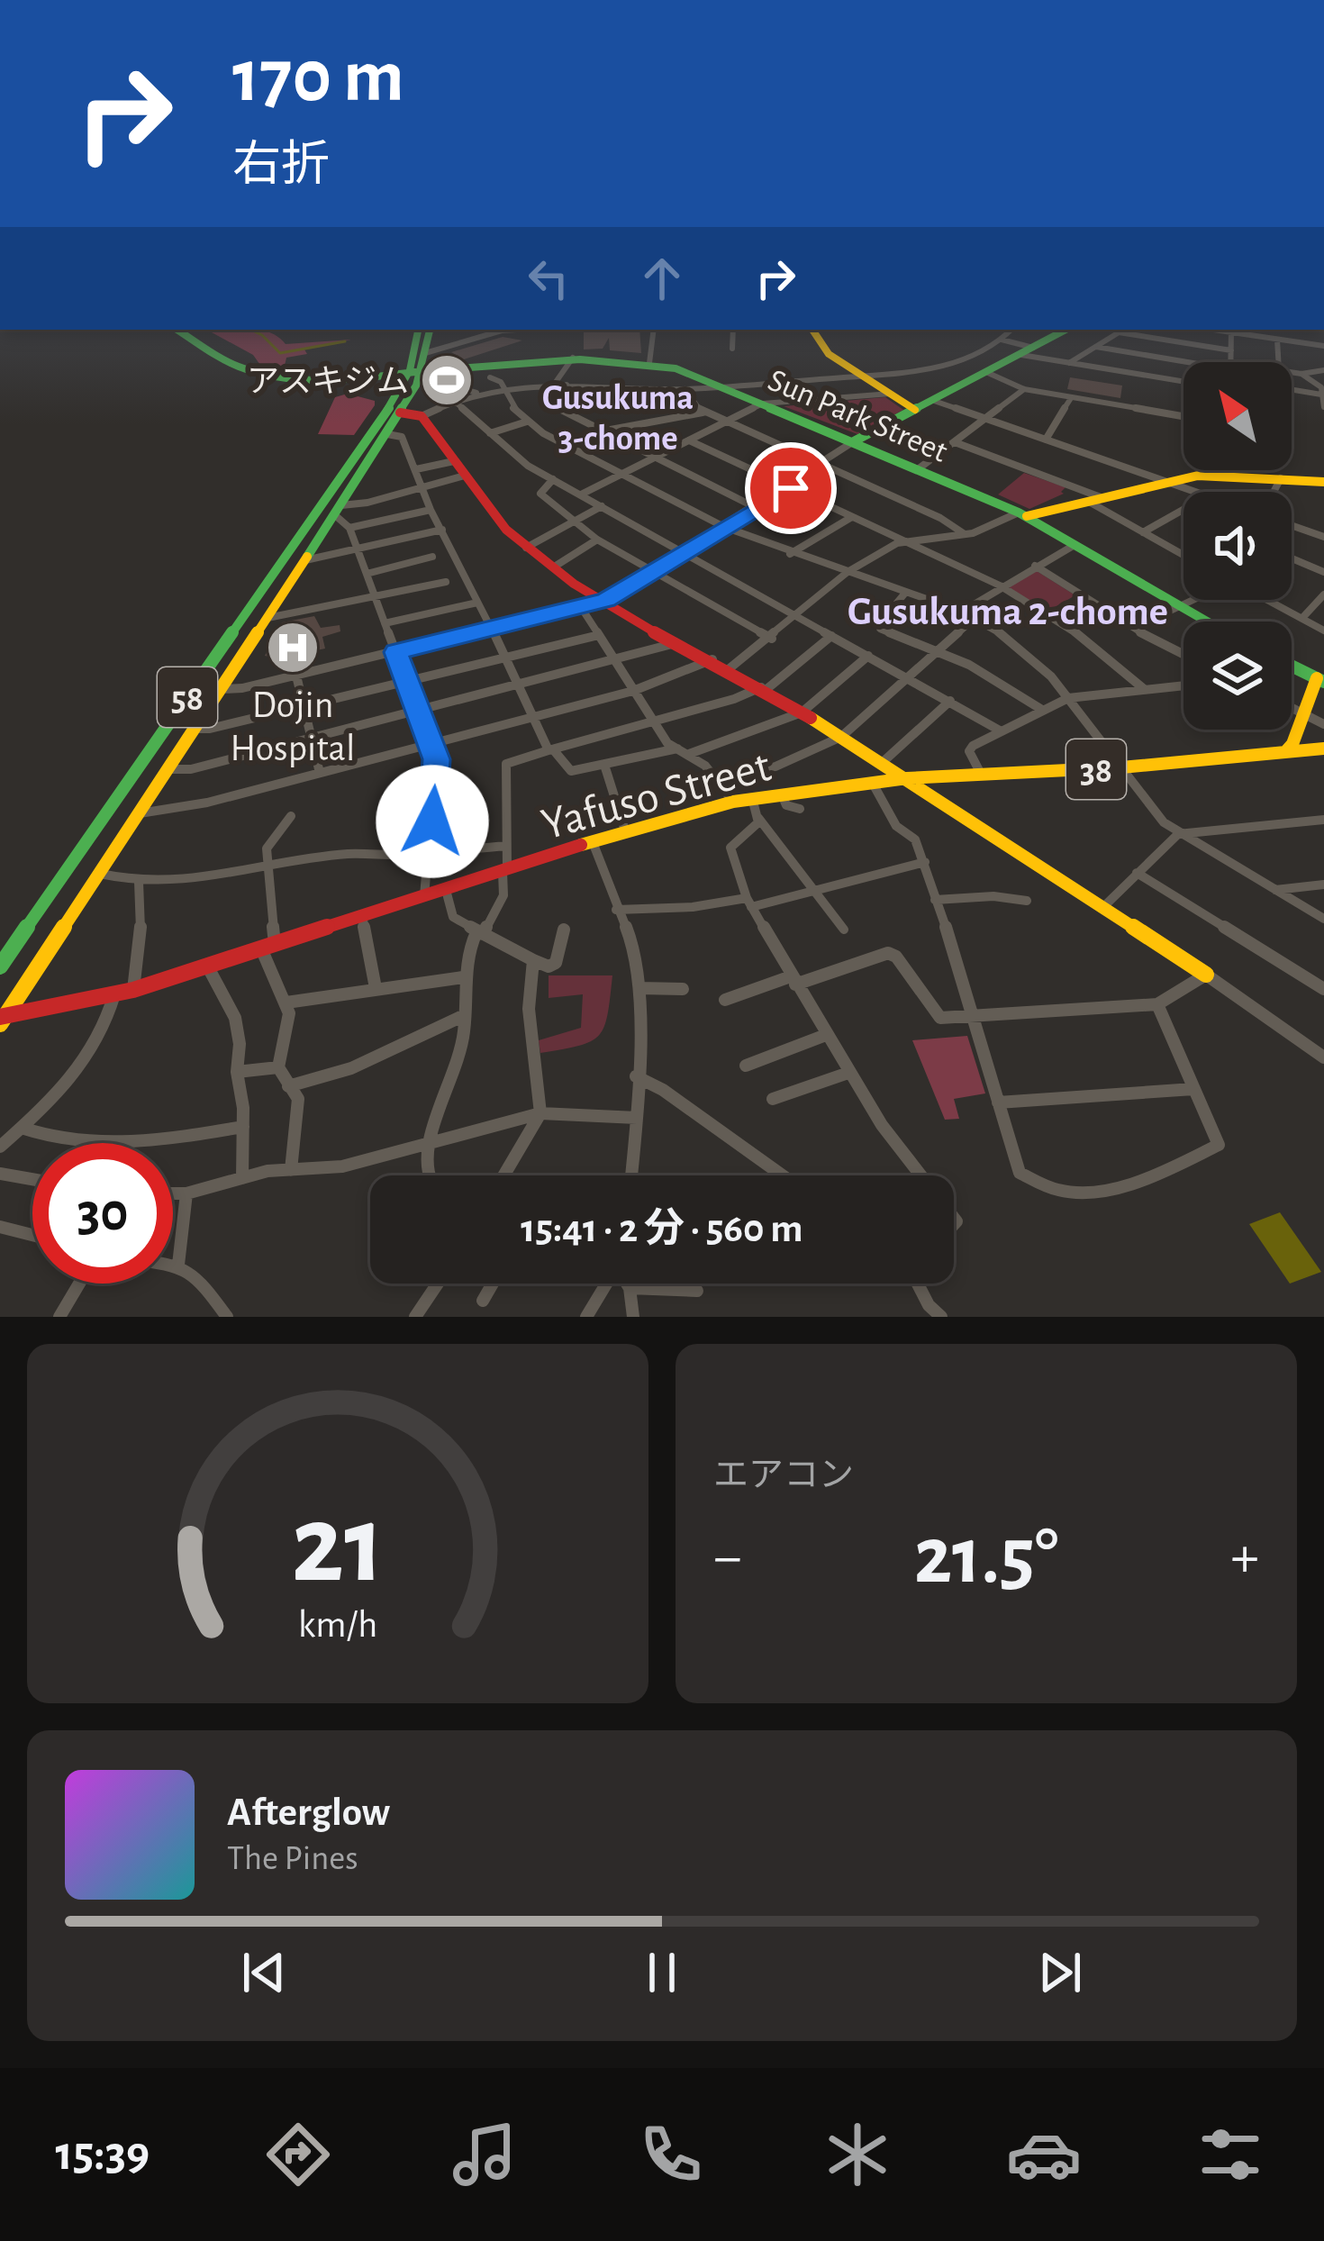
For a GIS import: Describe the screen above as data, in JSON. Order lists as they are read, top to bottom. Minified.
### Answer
{"streets":{"main road":["Sun Park Street","58","38","Yafuso Street"]},"crossings":[["Sun Park Street","58"],["58","Yafuso Street"],["38","Yafuso Street"]],"districts":["Gusukuma 3-chome","Gusukuma 2-chome"],"places":{"sports":["アスキジム"],"hospital":["Dojin Hospital"]},"north":"top left","page":{"turn":["170 m","右折"],"limit":"30","trip":"15:41 · 2 分 · 560 m","tile":"エアコン","heat":["−","21.5°","+"],"song":["Afterglow","The Pines"],"tabs":"15:39","gauge":["21","km/h"]}}
